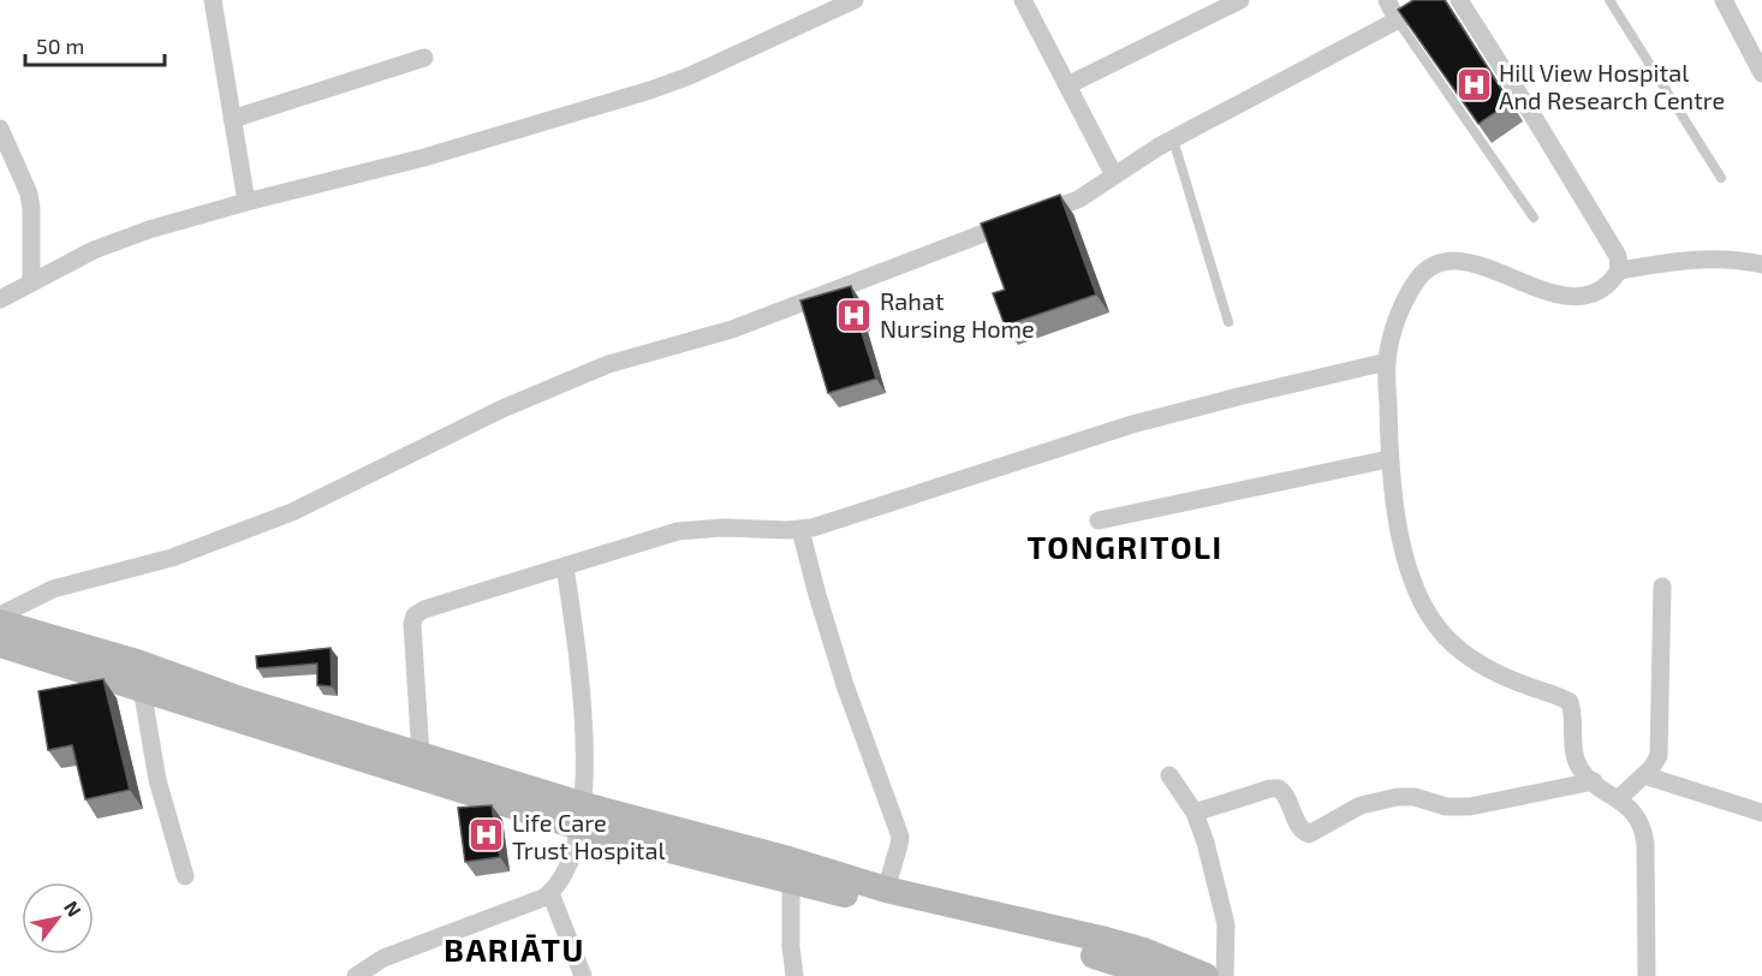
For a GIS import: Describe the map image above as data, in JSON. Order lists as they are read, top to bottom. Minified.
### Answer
{"districts":["TONGRITOLI","BARIĀTU"],"places":{"hospital":["Hill View Hospital And Research Centre","Rahat Nursing Home","Life Care Trust Hospital"]},"scale_bar":"50 m","north":"top right"}
